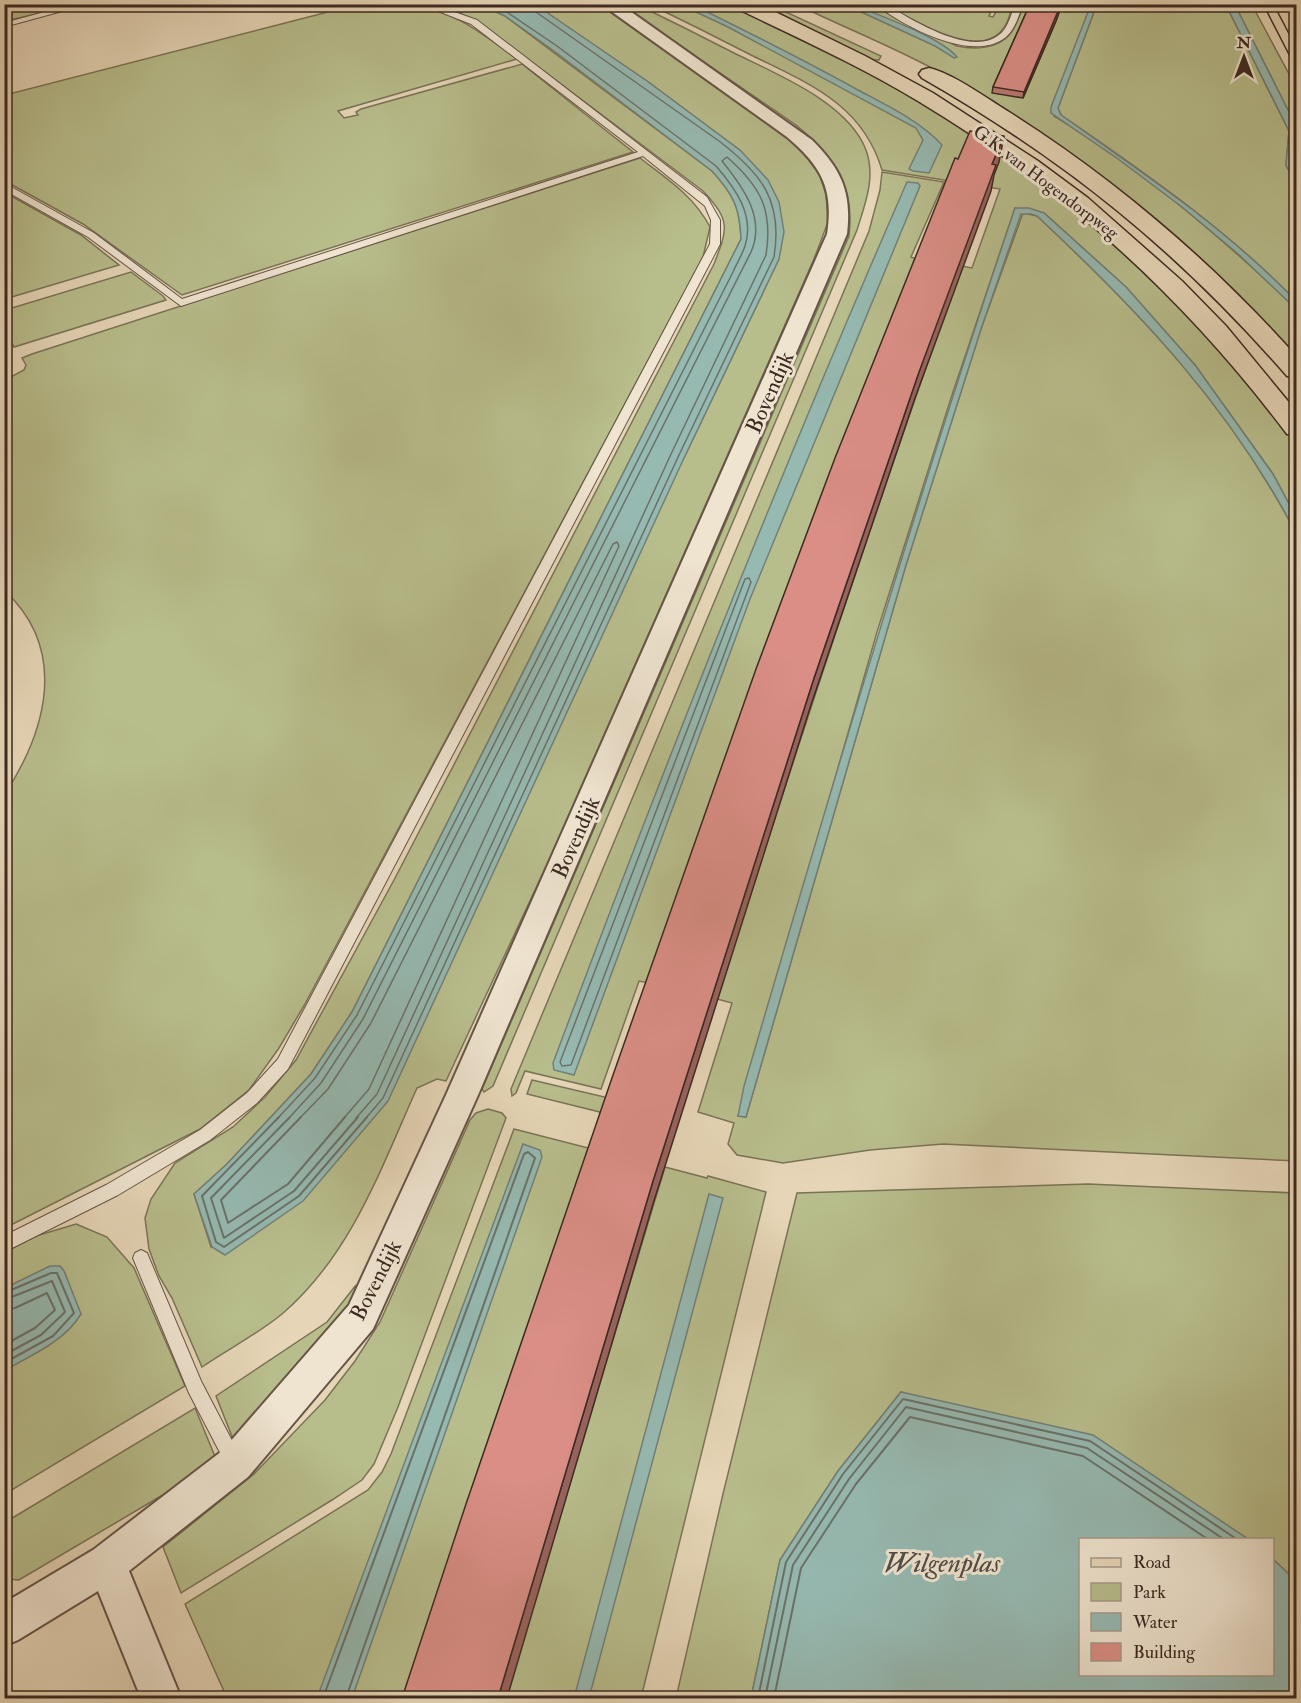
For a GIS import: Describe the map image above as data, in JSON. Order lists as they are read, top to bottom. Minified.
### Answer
{"streets":{"main road":["G.K. van Hogendorpweg"],"street":["Bovendijk"]},"water":["Wilgenplas"],"legend":["Road","Park","Water","Building"],"north":"top"}
